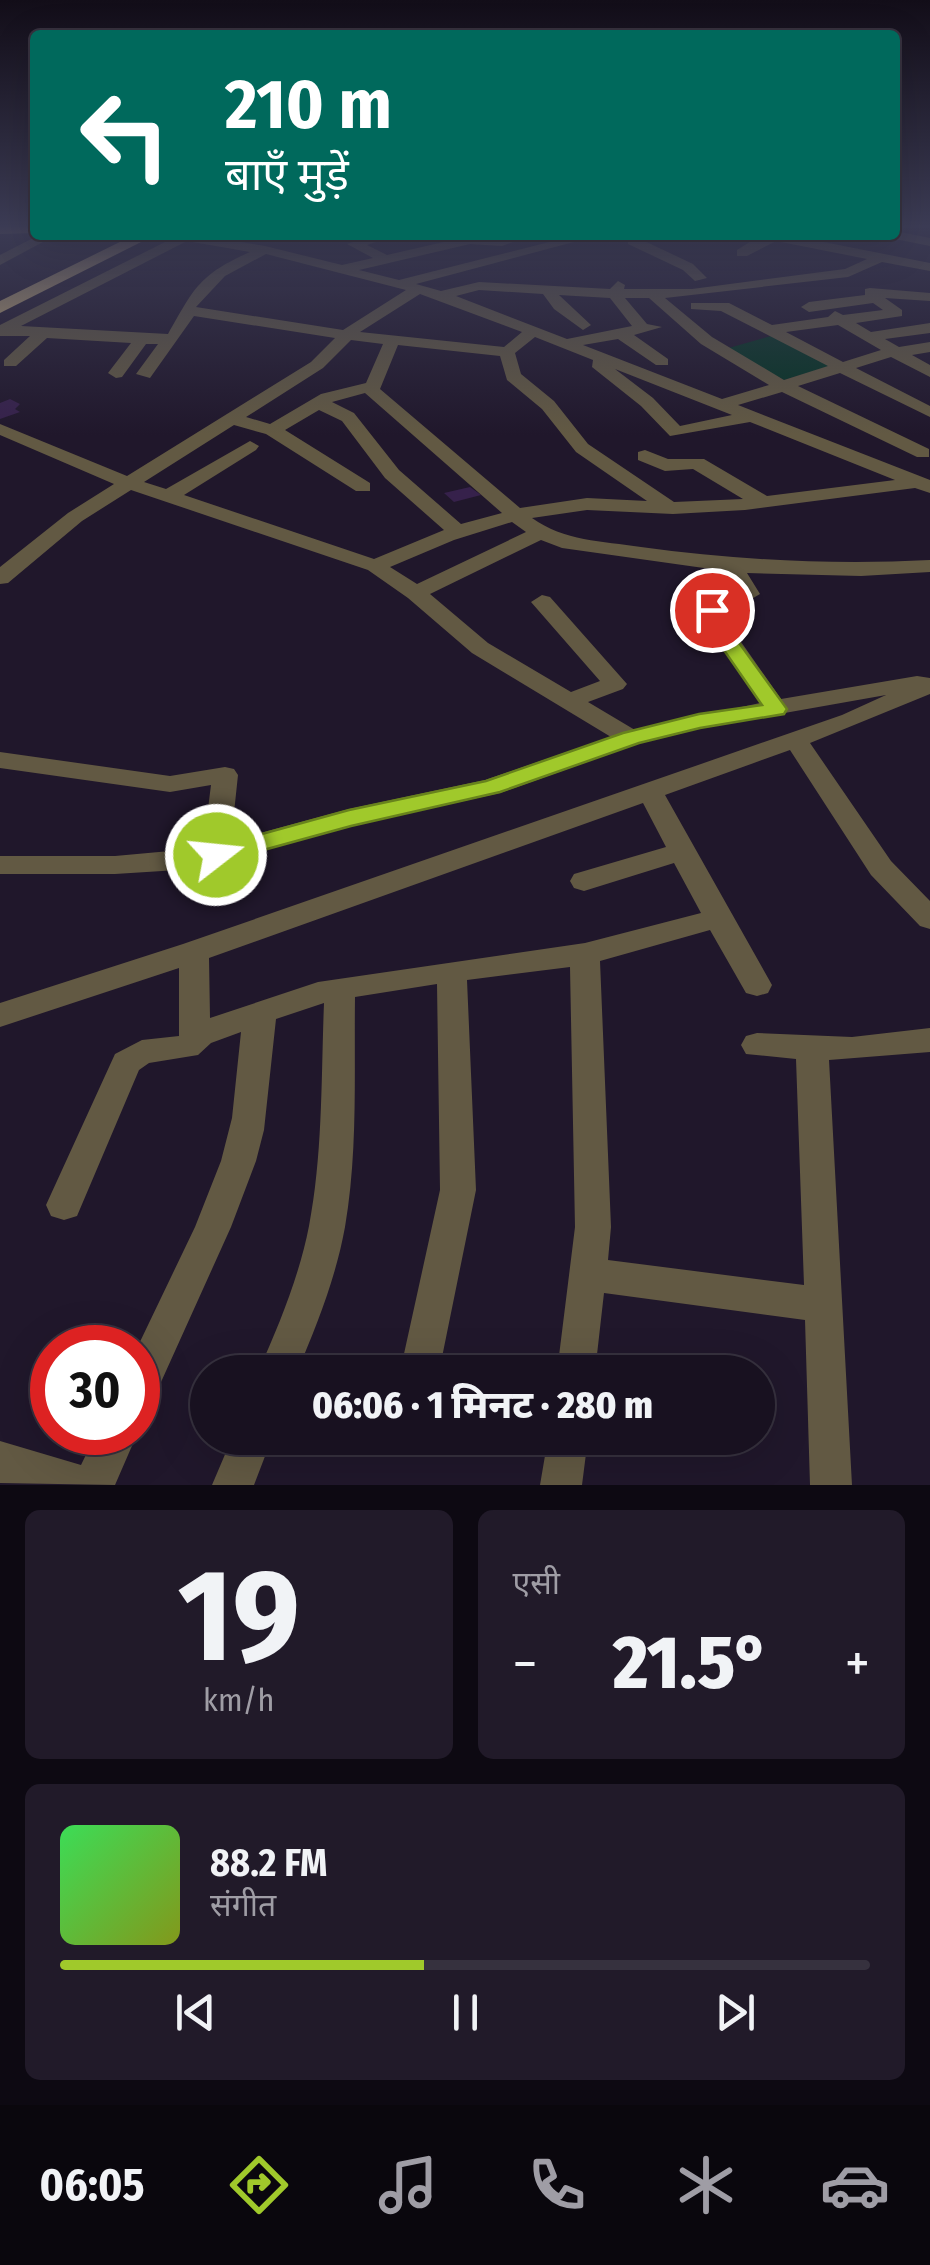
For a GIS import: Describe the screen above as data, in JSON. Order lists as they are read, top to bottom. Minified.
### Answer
{"page":{"turn":["210 m","बाएँ मुड़ें"],"limit":"30","trip":"06:06 · 1 मिनट · 280 m","tile":[["19","km/h"],"एसी"],"heat":["−","21.5°","+"],"song":["88.2 FM","संगीत"],"tabs":"06:05"}}
